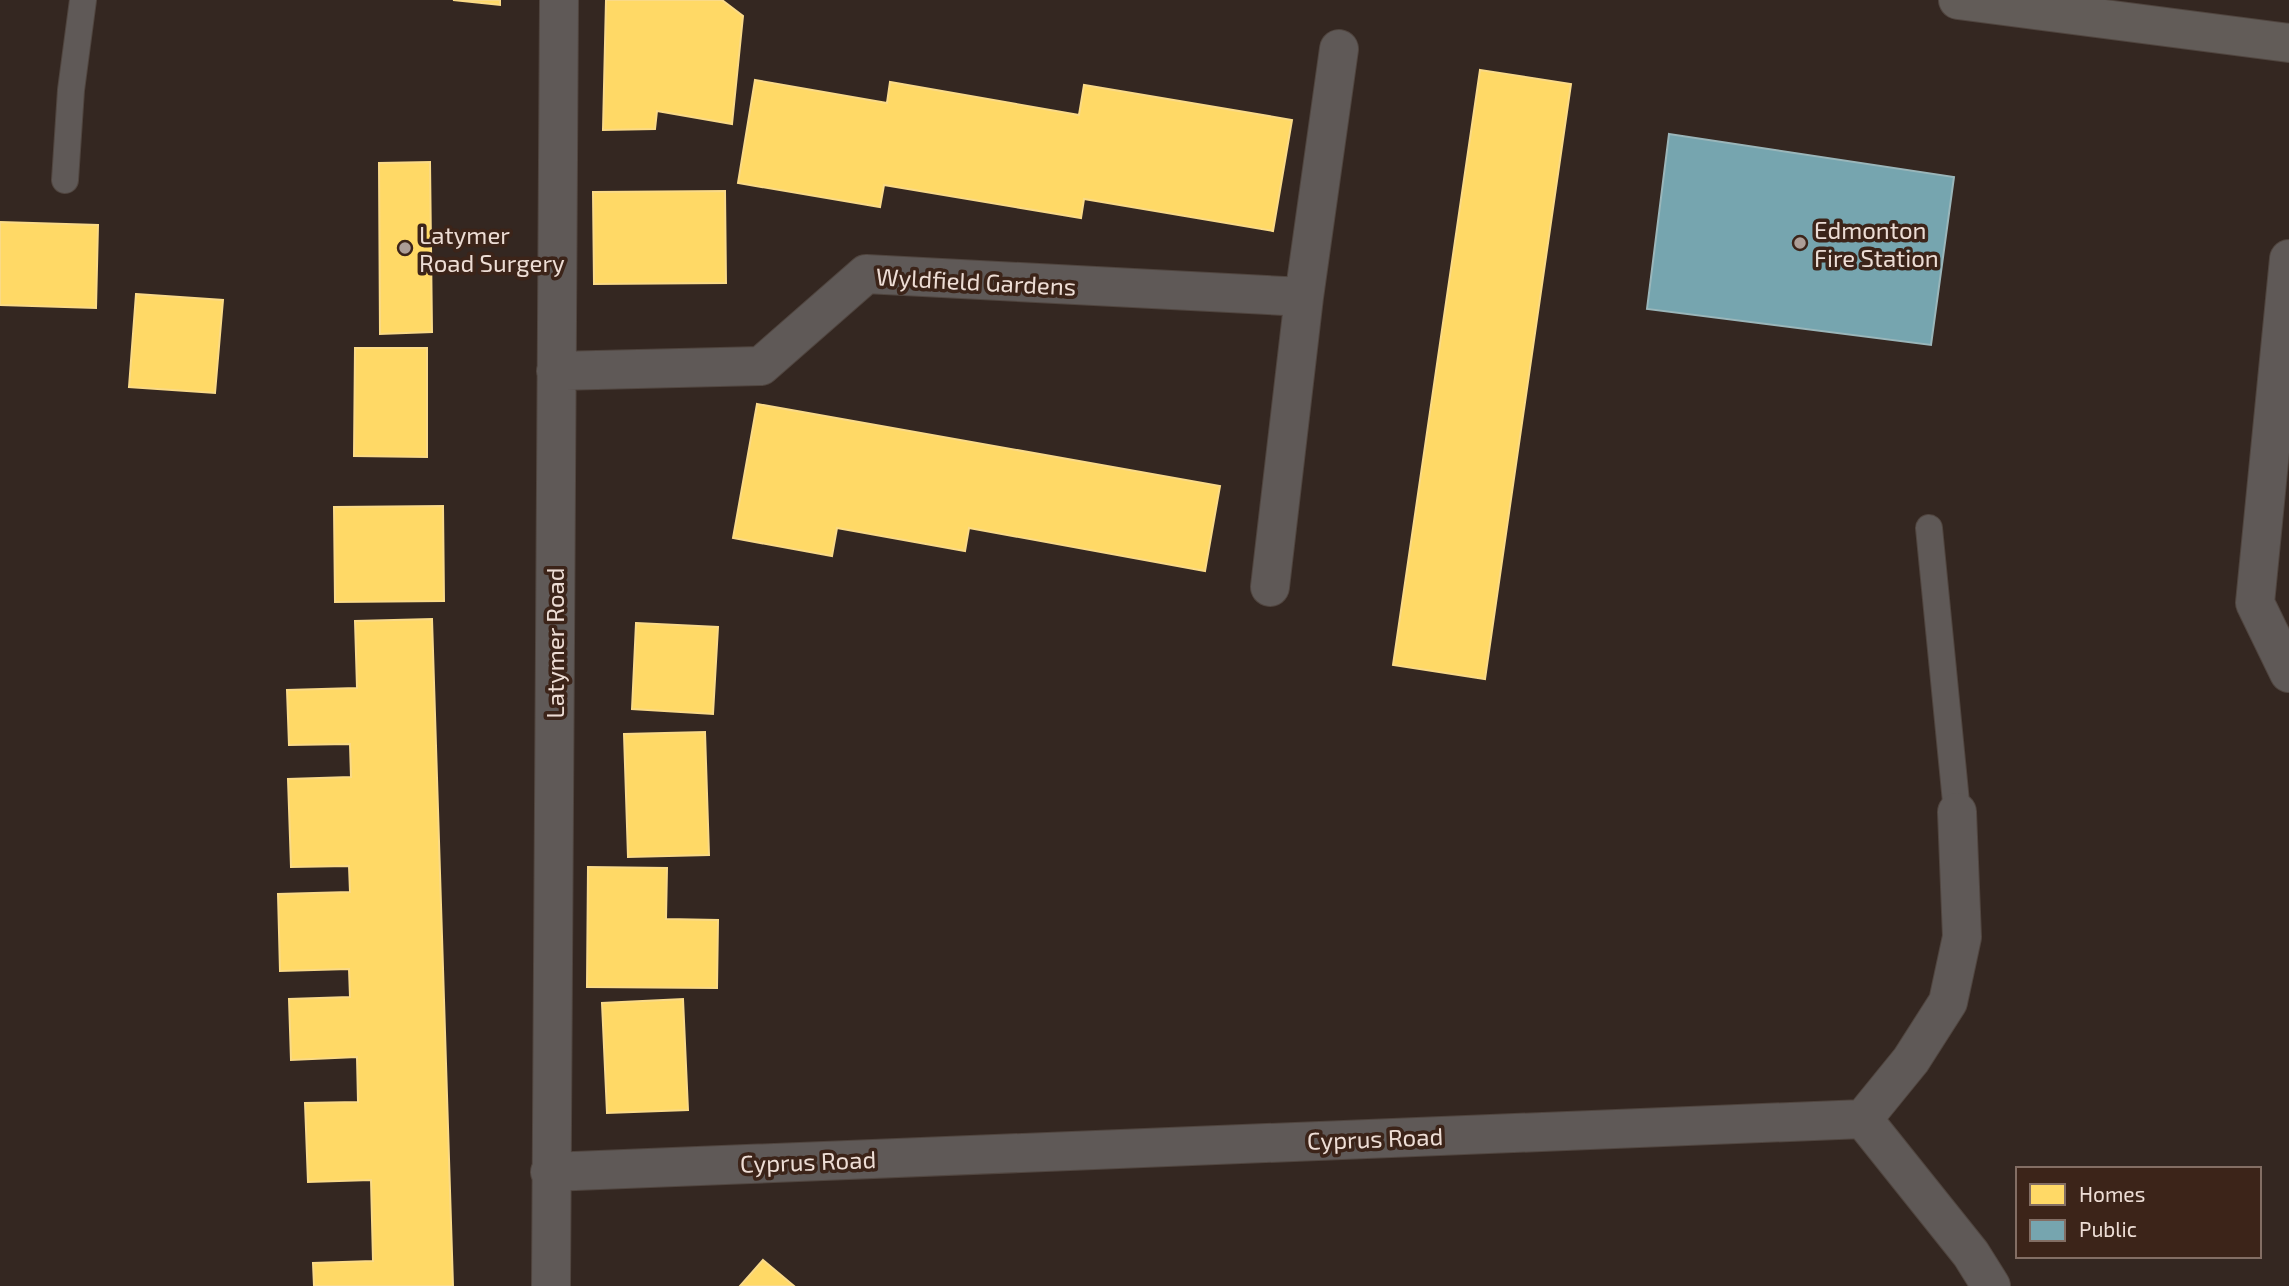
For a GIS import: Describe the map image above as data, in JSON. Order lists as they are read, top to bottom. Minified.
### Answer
{"streets":{"street":["Wyldfield Gardens","Latymer Road","Cyprus Road"]},"crossings":[["Wyldfield Gardens","Latymer Road"],["Latymer Road","Cyprus Road"]],"places":["Edmonton Fire Station","Latymer Road Surgery"],"legend":["Homes","Public"]}
